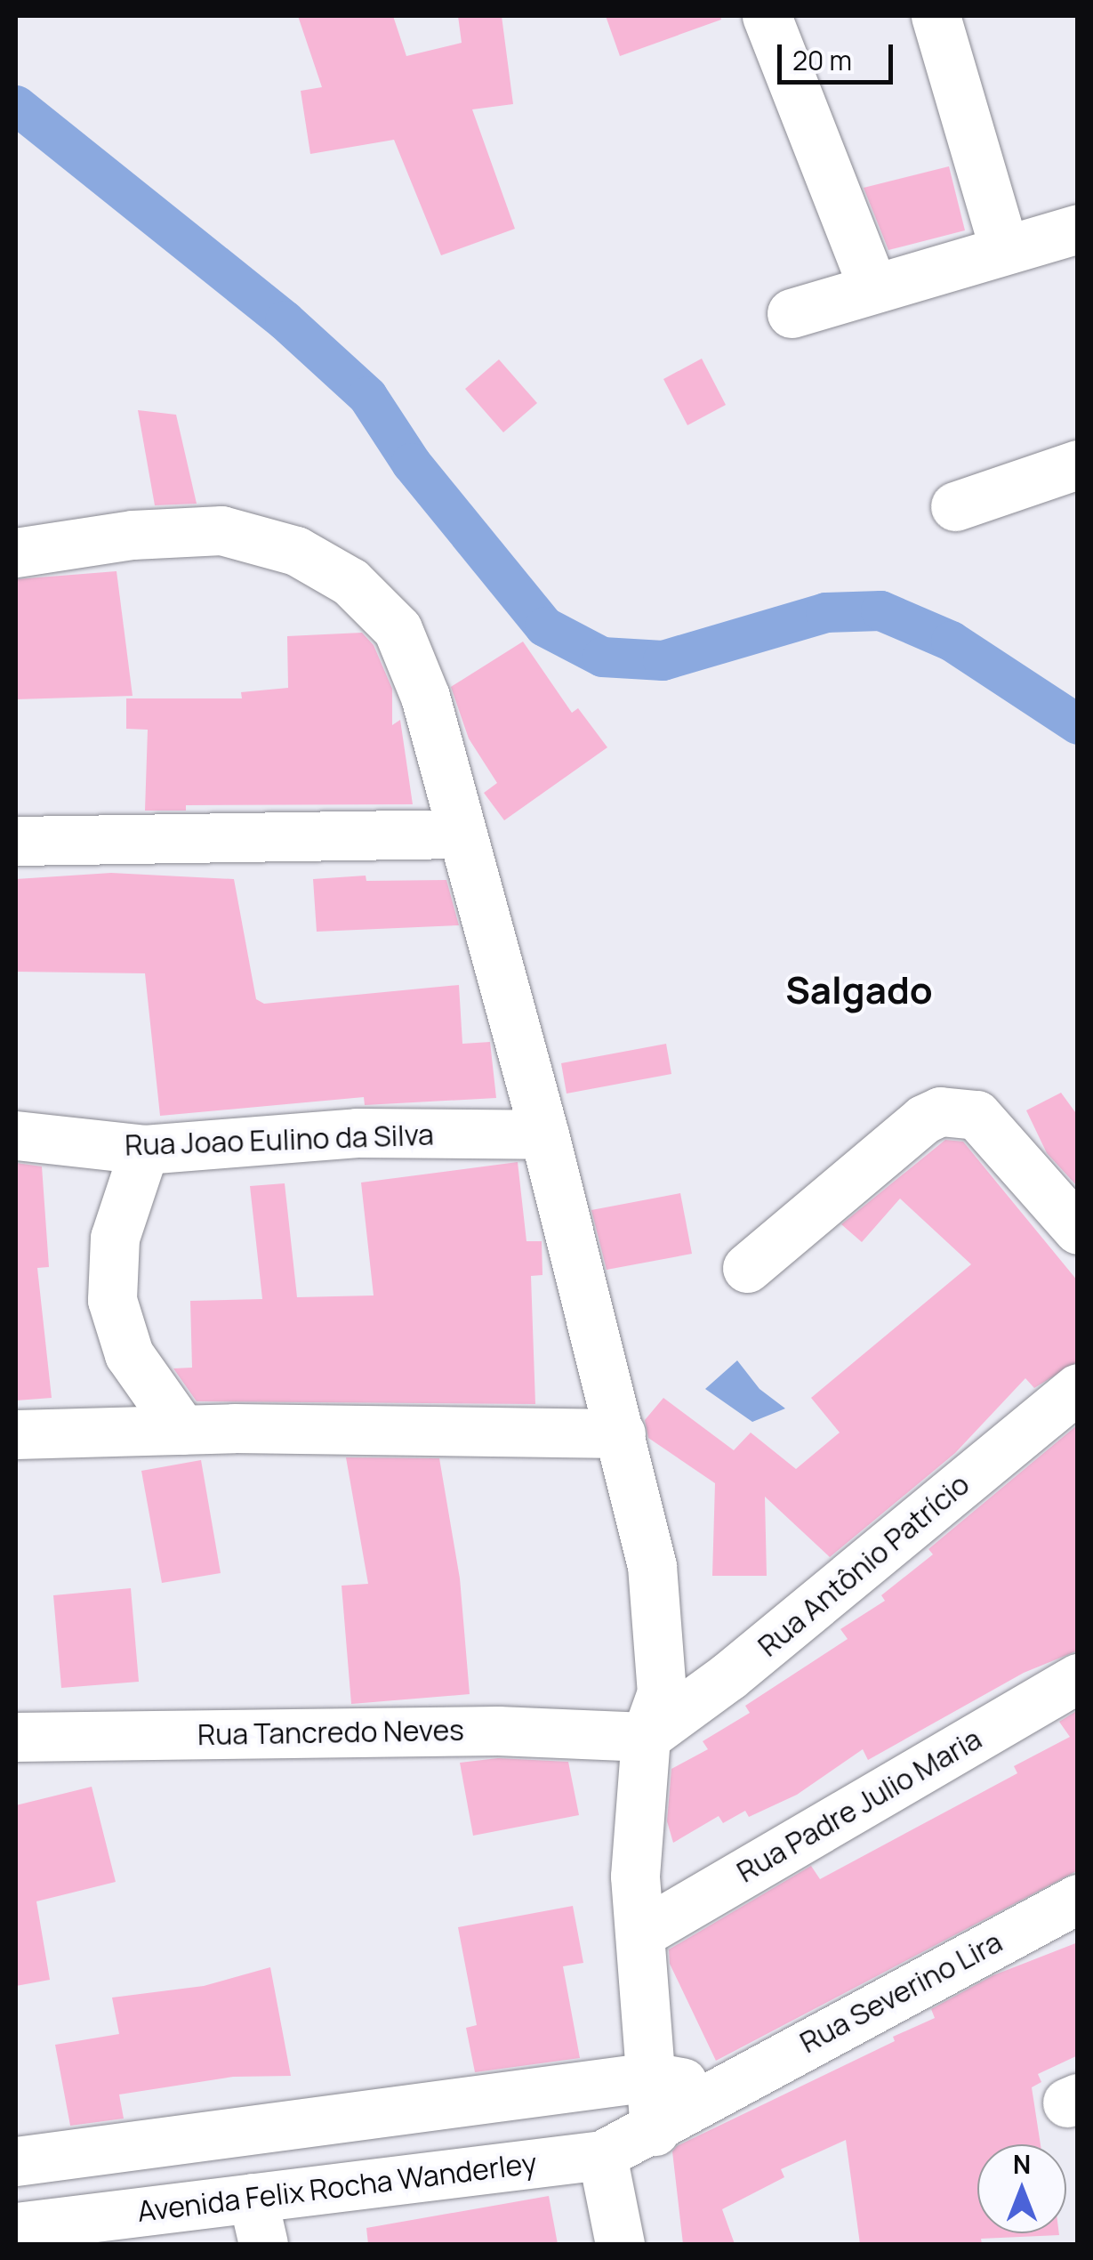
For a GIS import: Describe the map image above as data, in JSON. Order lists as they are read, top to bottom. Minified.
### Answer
{"streets":{"street":["Rua Joao Eulino da Silva","Rua Antônio Patrício","Rua Tancredo Neves","Rua Padre Julio Maria","Rua Severino Lira","Avenida Felix Rocha Wanderley"]},"crossings":[["Rua Antônio Patrício","Rua Tancredo Neves"],["Rua Severino Lira","Avenida Felix Rocha Wanderley"]],"districts":["Salgado"],"scale_bar":"20 m","north":"top"}
